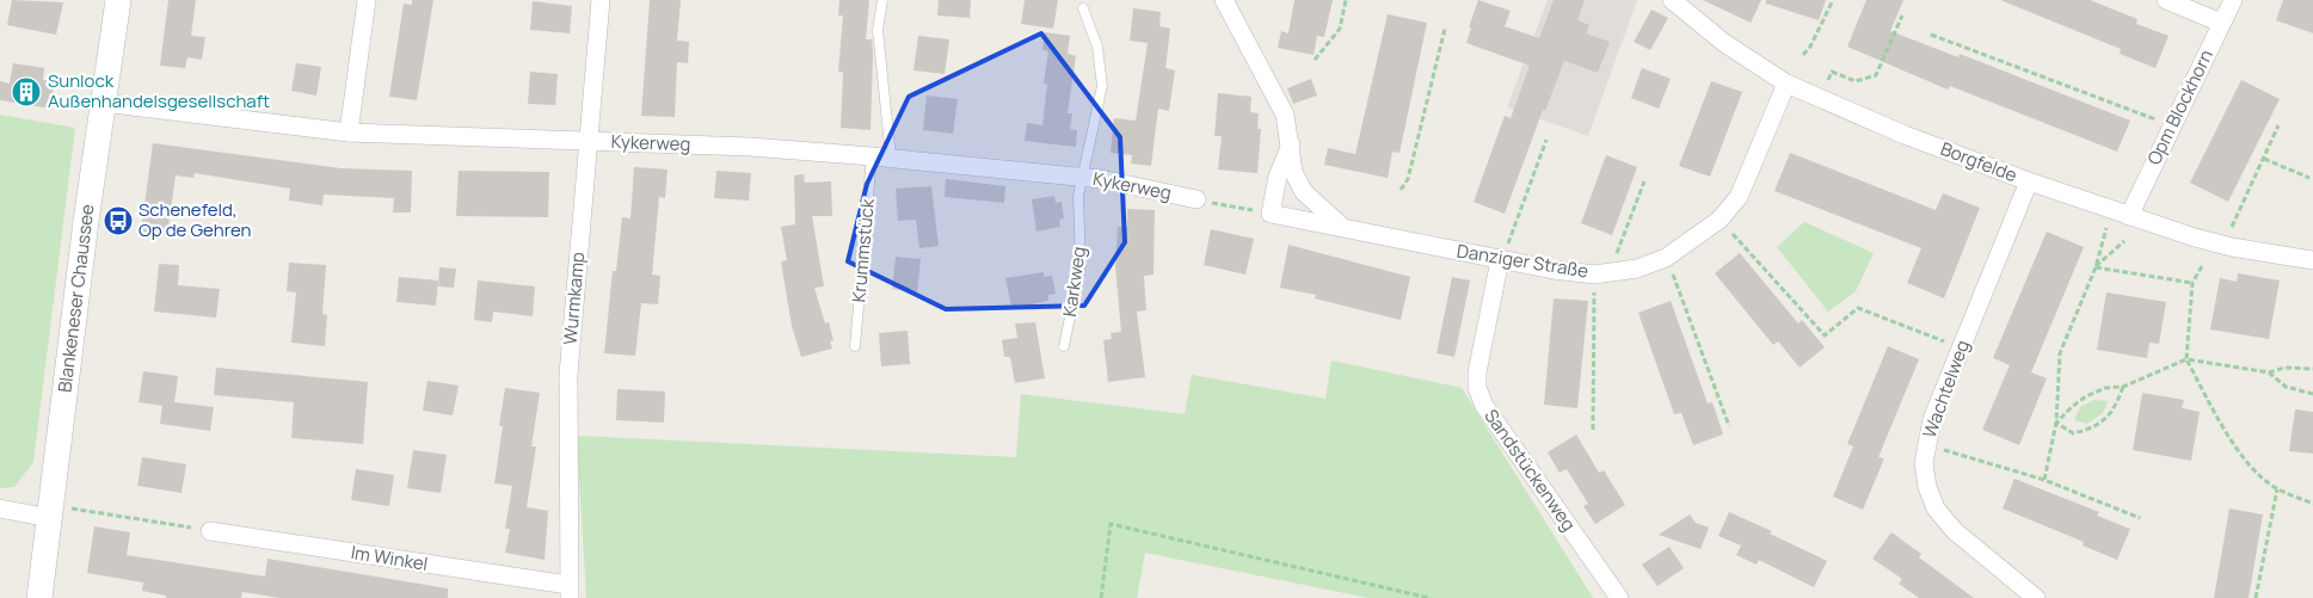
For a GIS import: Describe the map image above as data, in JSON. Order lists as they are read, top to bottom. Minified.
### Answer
{"streets":{"main road":["Blankeneser Chaussee"],"street":["Opm Blockhorn","Kykerweg","Borgfelde","Danziger Straße","Wurmkamp","Wachtelweg","Sandstückenweg","Im Winkel"],"lane":["Krummstück","Karkweg"]},"crossings":[["Opm Blockhorn","Borgfelde"],["Kykerweg","Krummstück"],["Kykerweg","Karkweg"],["Kykerweg","Blankeneser Chaussee"],["Kykerweg","Wurmkamp"],["Borgfelde","Danziger Straße"],["Borgfelde","Wachtelweg"],["Danziger Straße","Sandstückenweg"],["Wurmkamp","Im Winkel"]],"places":{"building":["Sunlock Außenhandelsgesellschaft"],"bus stop":["Schenefeld, Op de Gehren"]}}
